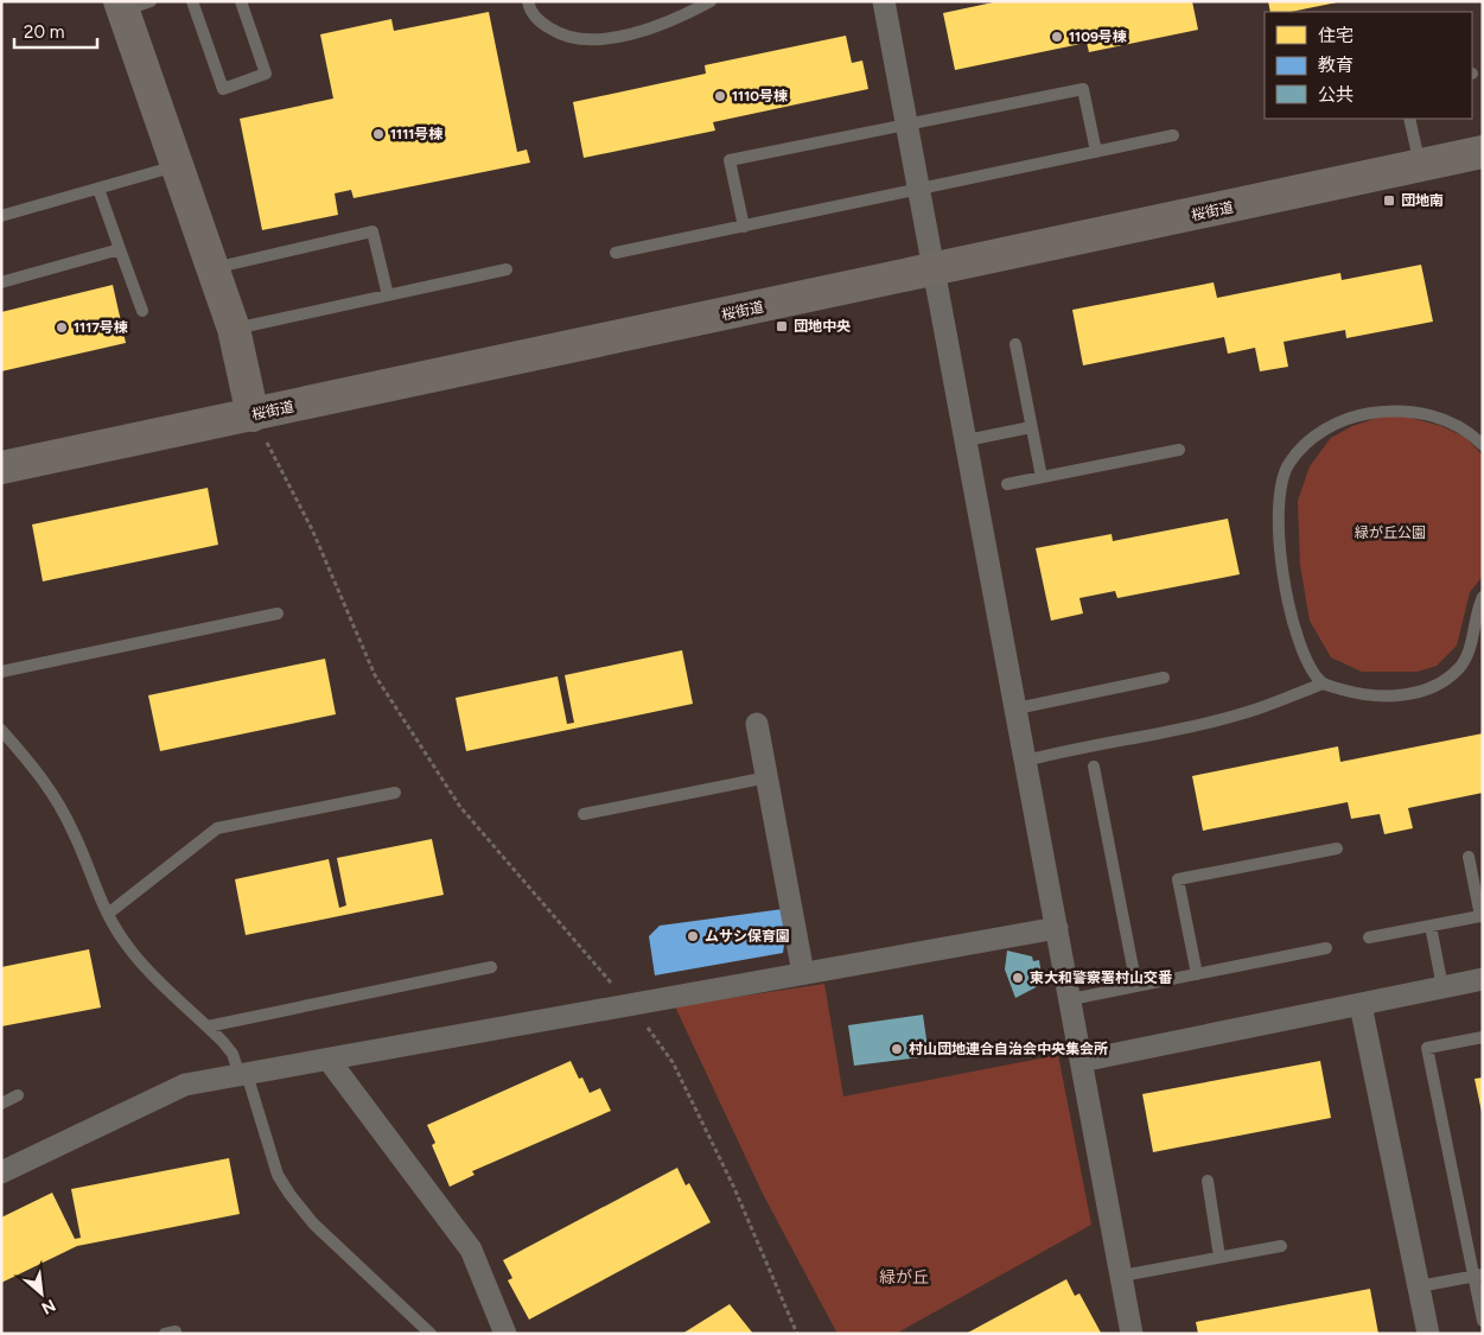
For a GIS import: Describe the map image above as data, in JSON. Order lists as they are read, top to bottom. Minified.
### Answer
{"streets":{"street":["桜街道"]},"districts":["緑が丘"],"parks":["緑が丘公園"],"places":{"other":["1109号棟","1110号棟","1111号棟","1117号棟","ムサシ保育園","東大和警察署村山交番","村山団地連合自治会中央集会所"],"transit":["団地南","団地中央"]},"legend":["住宅","教育","公共"],"scale_bar":"20 m","north":"bottom right"}
